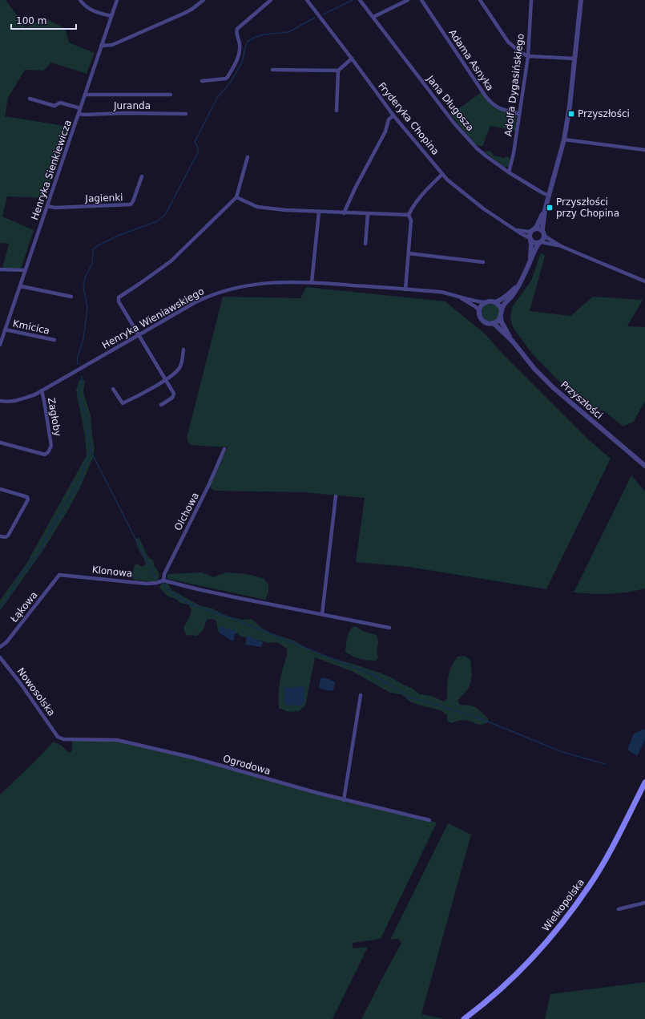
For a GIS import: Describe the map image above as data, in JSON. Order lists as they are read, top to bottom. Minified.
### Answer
{"streets":{"main road":["Wielkopolska"],"street":["Adama Asnyka","Adolfa Dygasińskiego","Jana Długosza","Juranda","Fryderyka Chopina","Henryka Sienkiewicza","Jagienki","Henryka Wieniawskiego","Kmicica","Przyszłości","Zagłoby","Olchowa","Klonowa","Łąkowa","Nowosolska","Ogrodowa"]},"crossings":[["Adama Asnyka","Adolfa Dygasińskiego"],["Adolfa Dygasińskiego","Jana Długosza"],["Juranda","Henryka Sienkiewicza"],["Henryka Sienkiewicza","Jagienki"],["Henryka Sienkiewicza","Kmicica"],["Henryka Wieniawskiego","Przyszłości"],["Henryka Wieniawskiego","Zagłoby"],["Olchowa","Klonowa"],["Klonowa","Łąkowa"],["Nowosolska","Ogrodowa"]],"places":{"transit":["Przyszłości","Przyszłości przy Chopina"]},"scale_bar":"100 m"}
